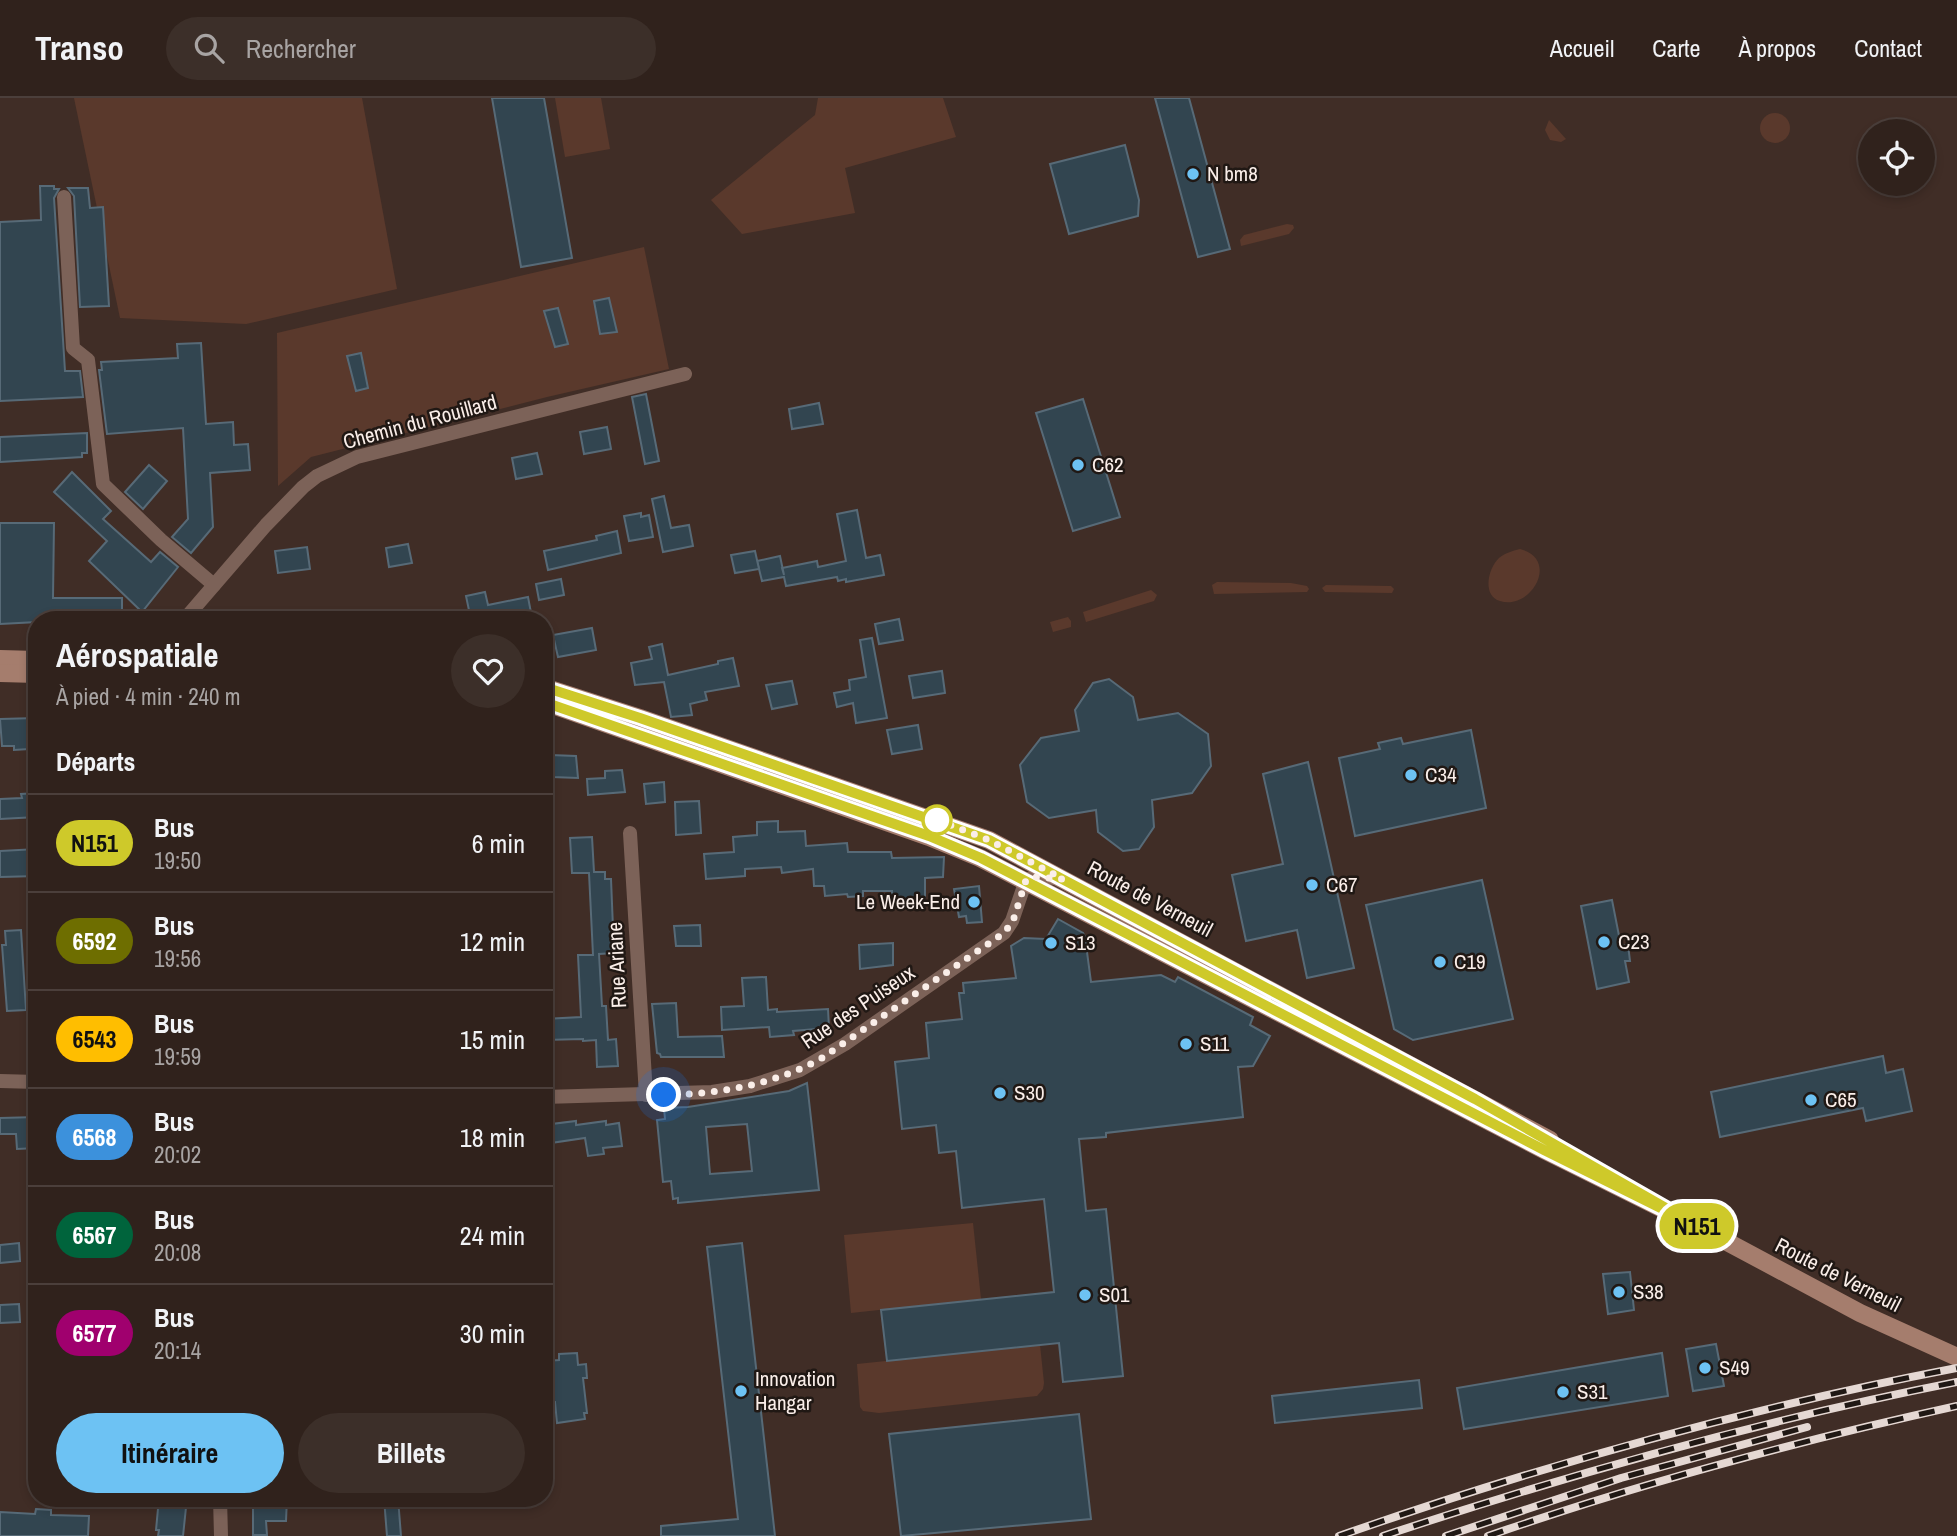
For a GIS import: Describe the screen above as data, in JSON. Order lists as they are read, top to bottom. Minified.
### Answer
{"streets":{"main road":["Route de Verneuil"],"street":["Chemin du Rouillard","Rue Ariane","Rue des Puiseux"]},"crossings":[["Route de Verneuil","Rue des Puiseux"],["Rue Ariane","Rue des Puiseux"]],"places":["N bm8","C62","C34","C67","Le Week-End","C23","S13","C19","S11","S30","C65","S38","S01","S49","Innovation Hangar","S31"],"lines":["bus line N151"],"page":{"header":"Transo","search":"Rechercher","nav":["Accueil","Carte","À propos","Contact"],"on_map":"N151","heading":[["Aérospatiale","À pied · 4 min · 240 m"],"Départs"],"list":[{"mark":"N151","name":"Bus","note":"19:50","value":"6 min"},{"mark":"6592","name":"Bus","note":"19:56","value":"12 min"},{"mark":"6543","name":"Bus","note":"19:59","value":"15 min"},{"mark":"6568","name":"Bus","note":"20:02","value":"18 min"},{"mark":"6567","name":"Bus","note":"20:08","value":"24 min"},{"mark":"6577","name":"Bus","note":"20:14","value":"30 min"}],"buttons":["Itinéraire","Billets"]}}
